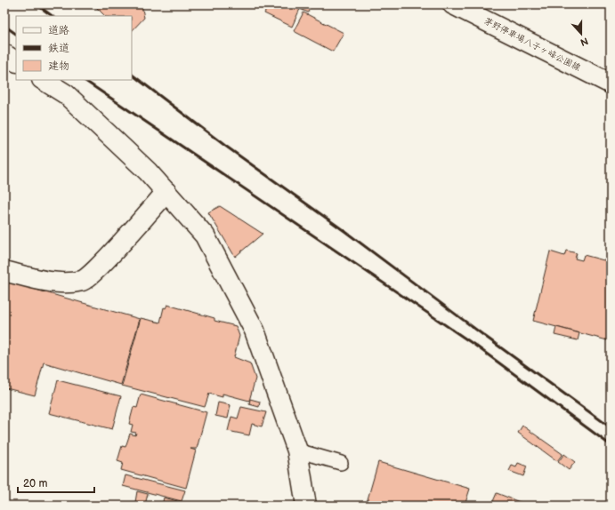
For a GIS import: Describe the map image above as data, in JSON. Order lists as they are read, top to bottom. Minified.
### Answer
{"streets":{"street":["茅野停車場八子ヶ峰公園線"]},"legend":["道路","鉄道","建物"],"scale_bar":"20 m","north":"bottom"}
